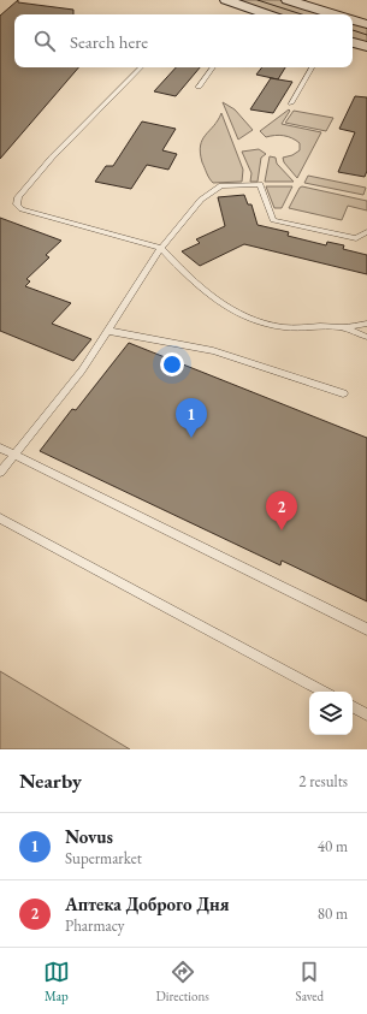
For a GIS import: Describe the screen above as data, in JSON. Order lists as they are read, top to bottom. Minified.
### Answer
{"page":{"search":"Search here","pins":["1","2"],"heading":["Nearby","2 results"],"list":[{"mark":"1","name":"Novus","note":"Supermarket","value":"40 m"},{"mark":"2","name":"Аптека Доброго Дня","note":"Pharmacy","value":"80 m"}],"nav":["Map","Directions","Saved"]}}
